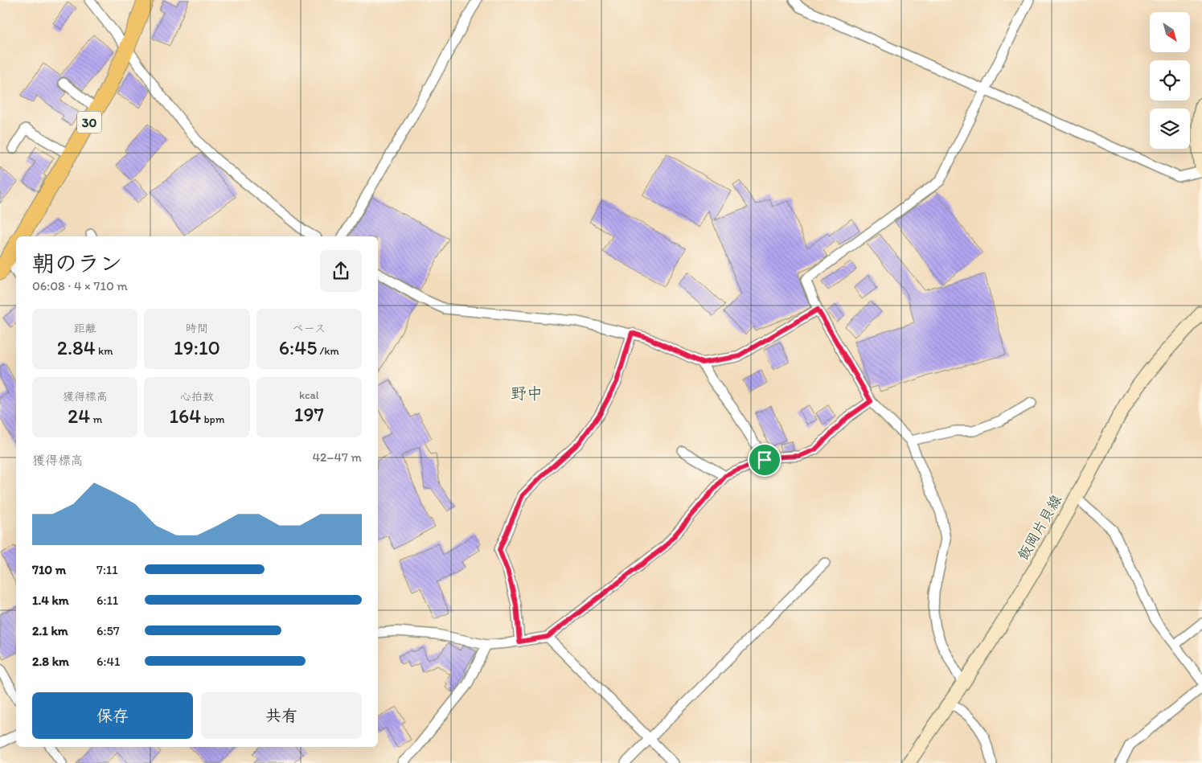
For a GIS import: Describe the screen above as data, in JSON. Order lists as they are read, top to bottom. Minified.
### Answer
{"streets":{"main road":["30","飯岡片貝線"]},"districts":["野中"],"north":"bottom right","page":{"heading":["朝のラン","06:08 · 4 × 710 m"],"stats":[["距離","2.84 km"],["時間","19:10"],["ペース","6:45 /km"],["獲得標高","24 m"],["心拍数","164 bpm"],["kcal","197"]],"chart":["獲得標高","42–47 m"],"list":[{"name":"710 m","note":"7:11"},{"name":"1.4 km","note":"6:11"},{"name":"2.1 km","note":"6:57"},{"name":"2.8 km","note":"6:41"}],"buttons":["保存","共有"]}}
